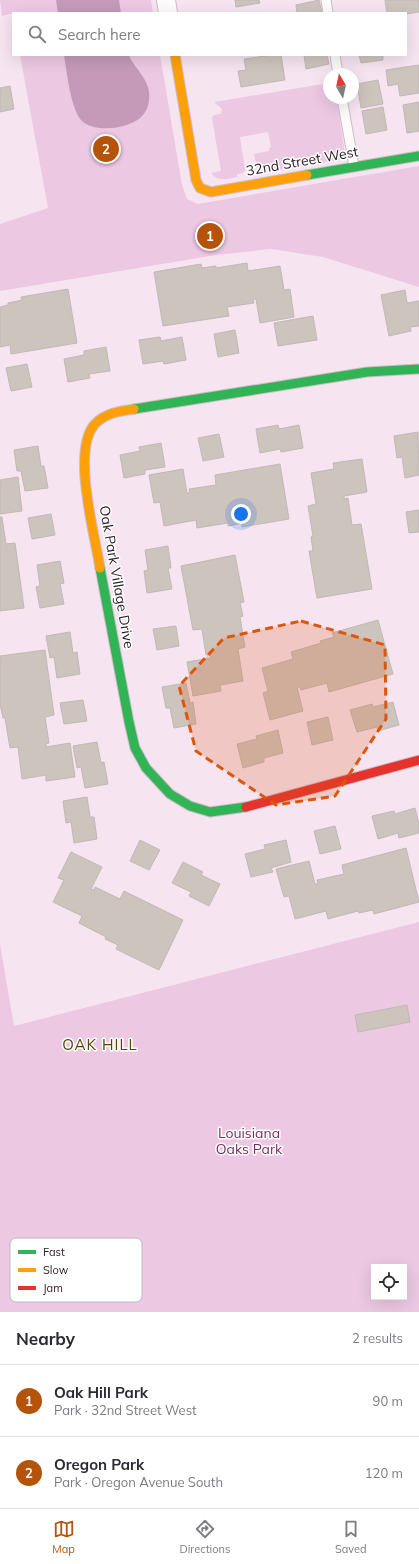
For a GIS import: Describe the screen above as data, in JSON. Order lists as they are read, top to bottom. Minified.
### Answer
{"streets":{"street":["32nd Street West","Oak Park Village Drive"]},"districts":["OAK HILL"],"parks":["Louisiana Oaks Park"],"legend":["Fast","Slow","Jam"],"north":"top","page":{"search":"Search here","pins":["2","1"],"heading":["Nearby","2 results"],"list":[{"mark":"1","name":"Oak Hill Park","note":"Park · 32nd Street West","value":"90 m"},{"mark":"2","name":"Oregon Park","note":"Park · Oregon Avenue South","value":"120 m"}],"nav":["Map","Directions","Saved"]}}
